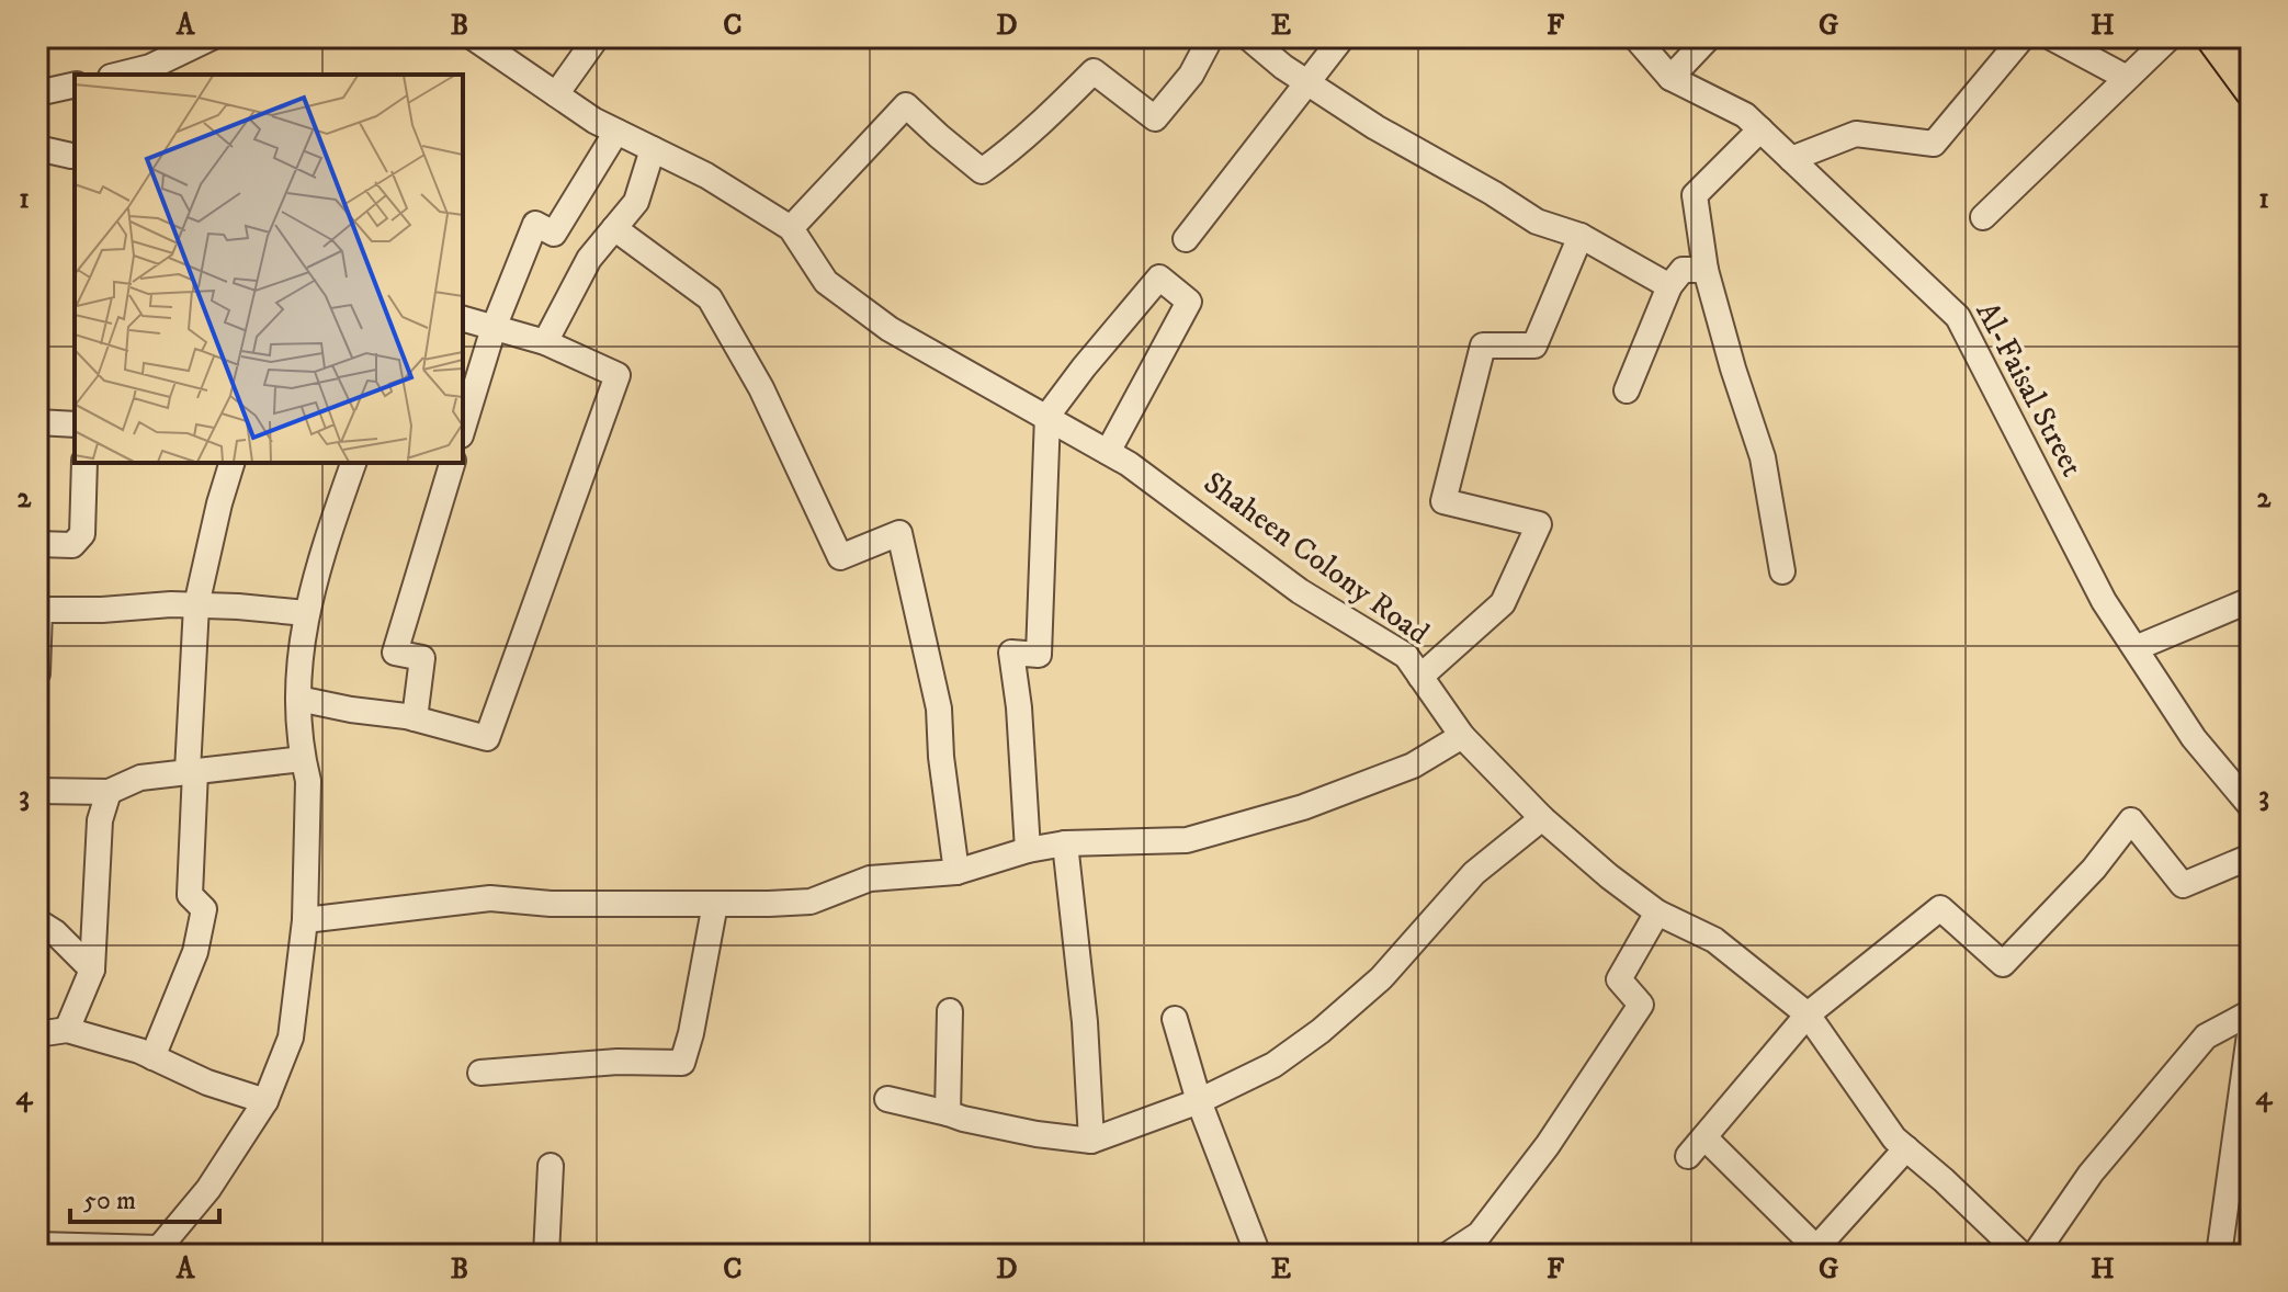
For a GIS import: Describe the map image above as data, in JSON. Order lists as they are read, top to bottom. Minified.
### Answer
{"streets":{"street":["Al-Faisal Street","Shaheen Colony Road"]},"scale_bar":"50 m","grid":{"columns":["A","B","C","D","E","F","G","H"],"rows":["1","2","3","4"]}}
